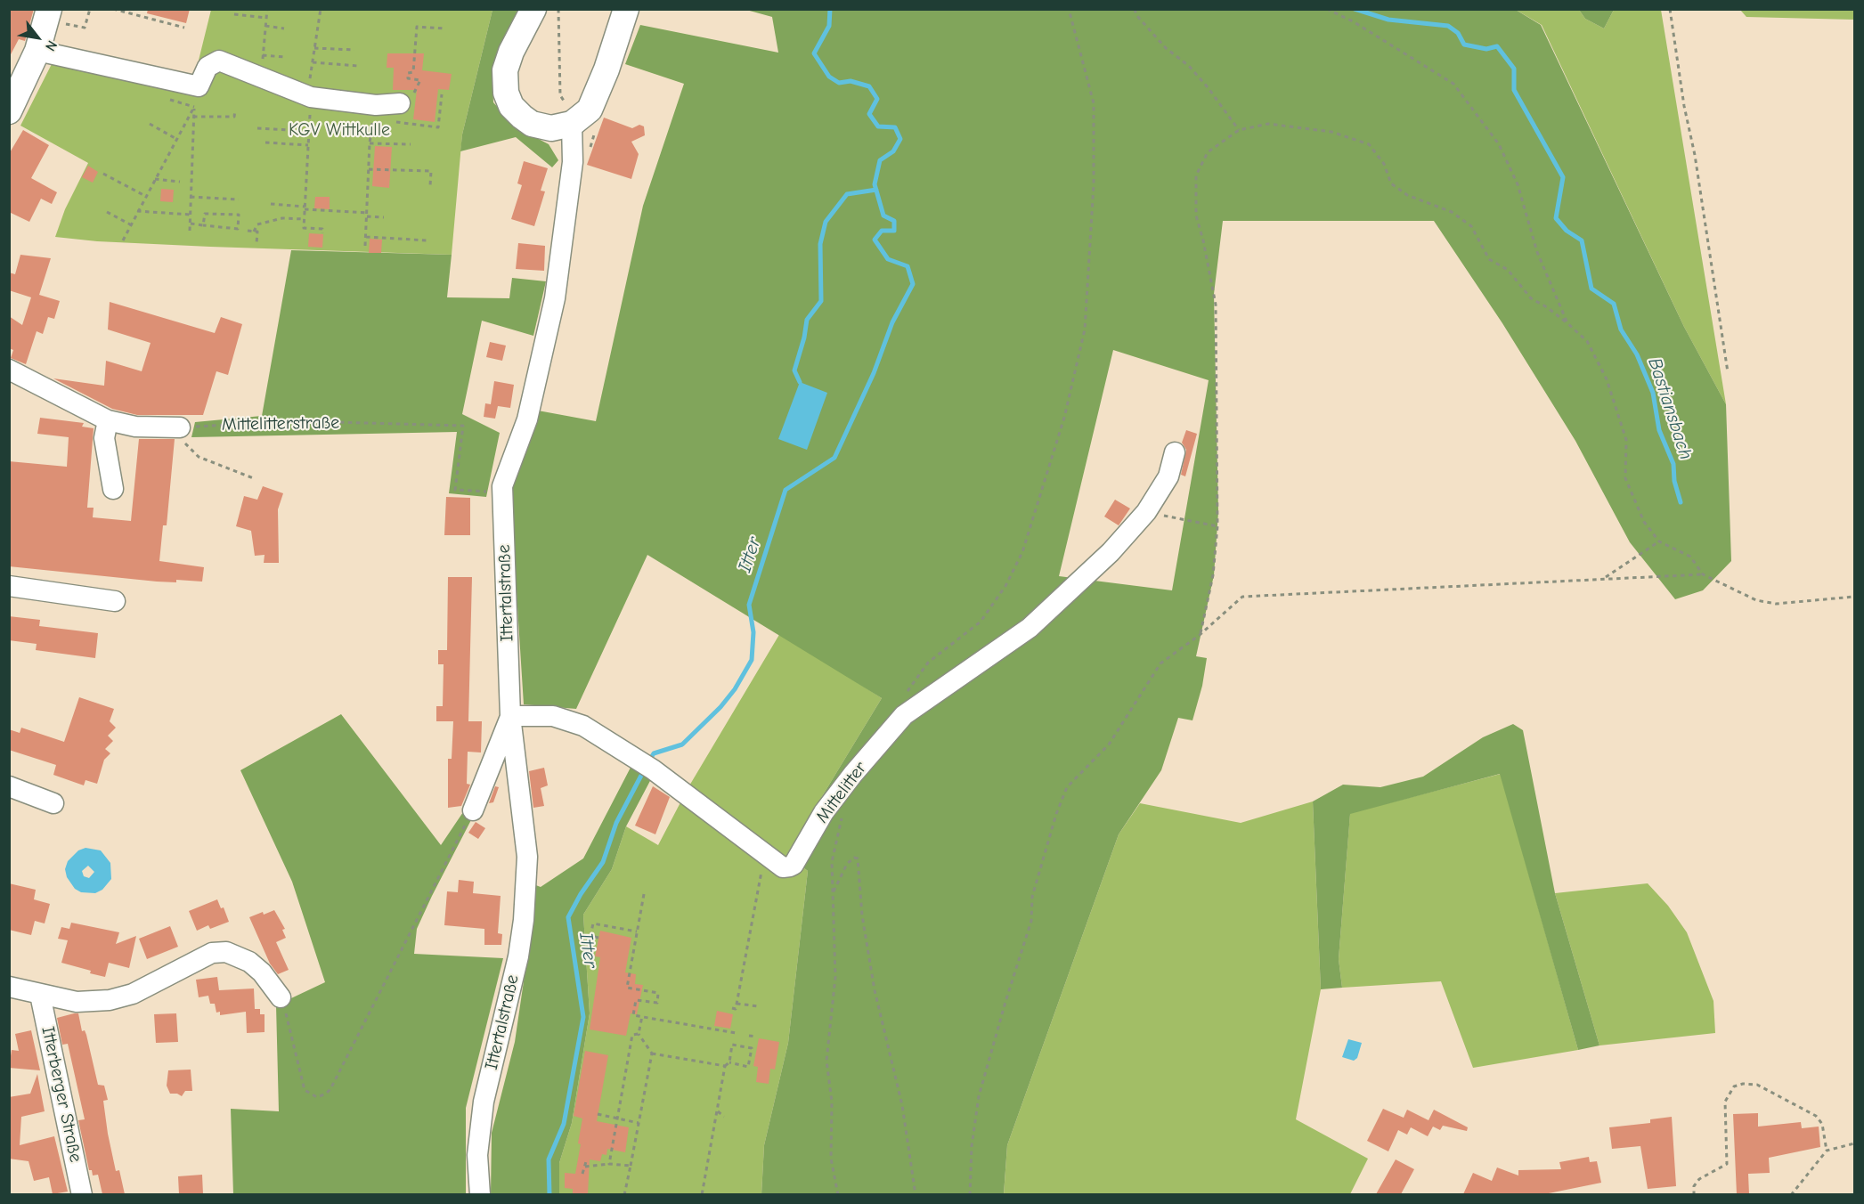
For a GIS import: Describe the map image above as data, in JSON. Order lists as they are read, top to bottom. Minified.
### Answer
{"streets":{"street":["Ittertalstraße","Mittelitter","Itterberger Straße"],"path":["Mittelitterstraße"]},"crossings":[["Ittertalstraße","Mittelitter"]],"water":["Bastiansbach","Itter"],"parks":["KGV Wittkulle"],"north":"bottom right"}
